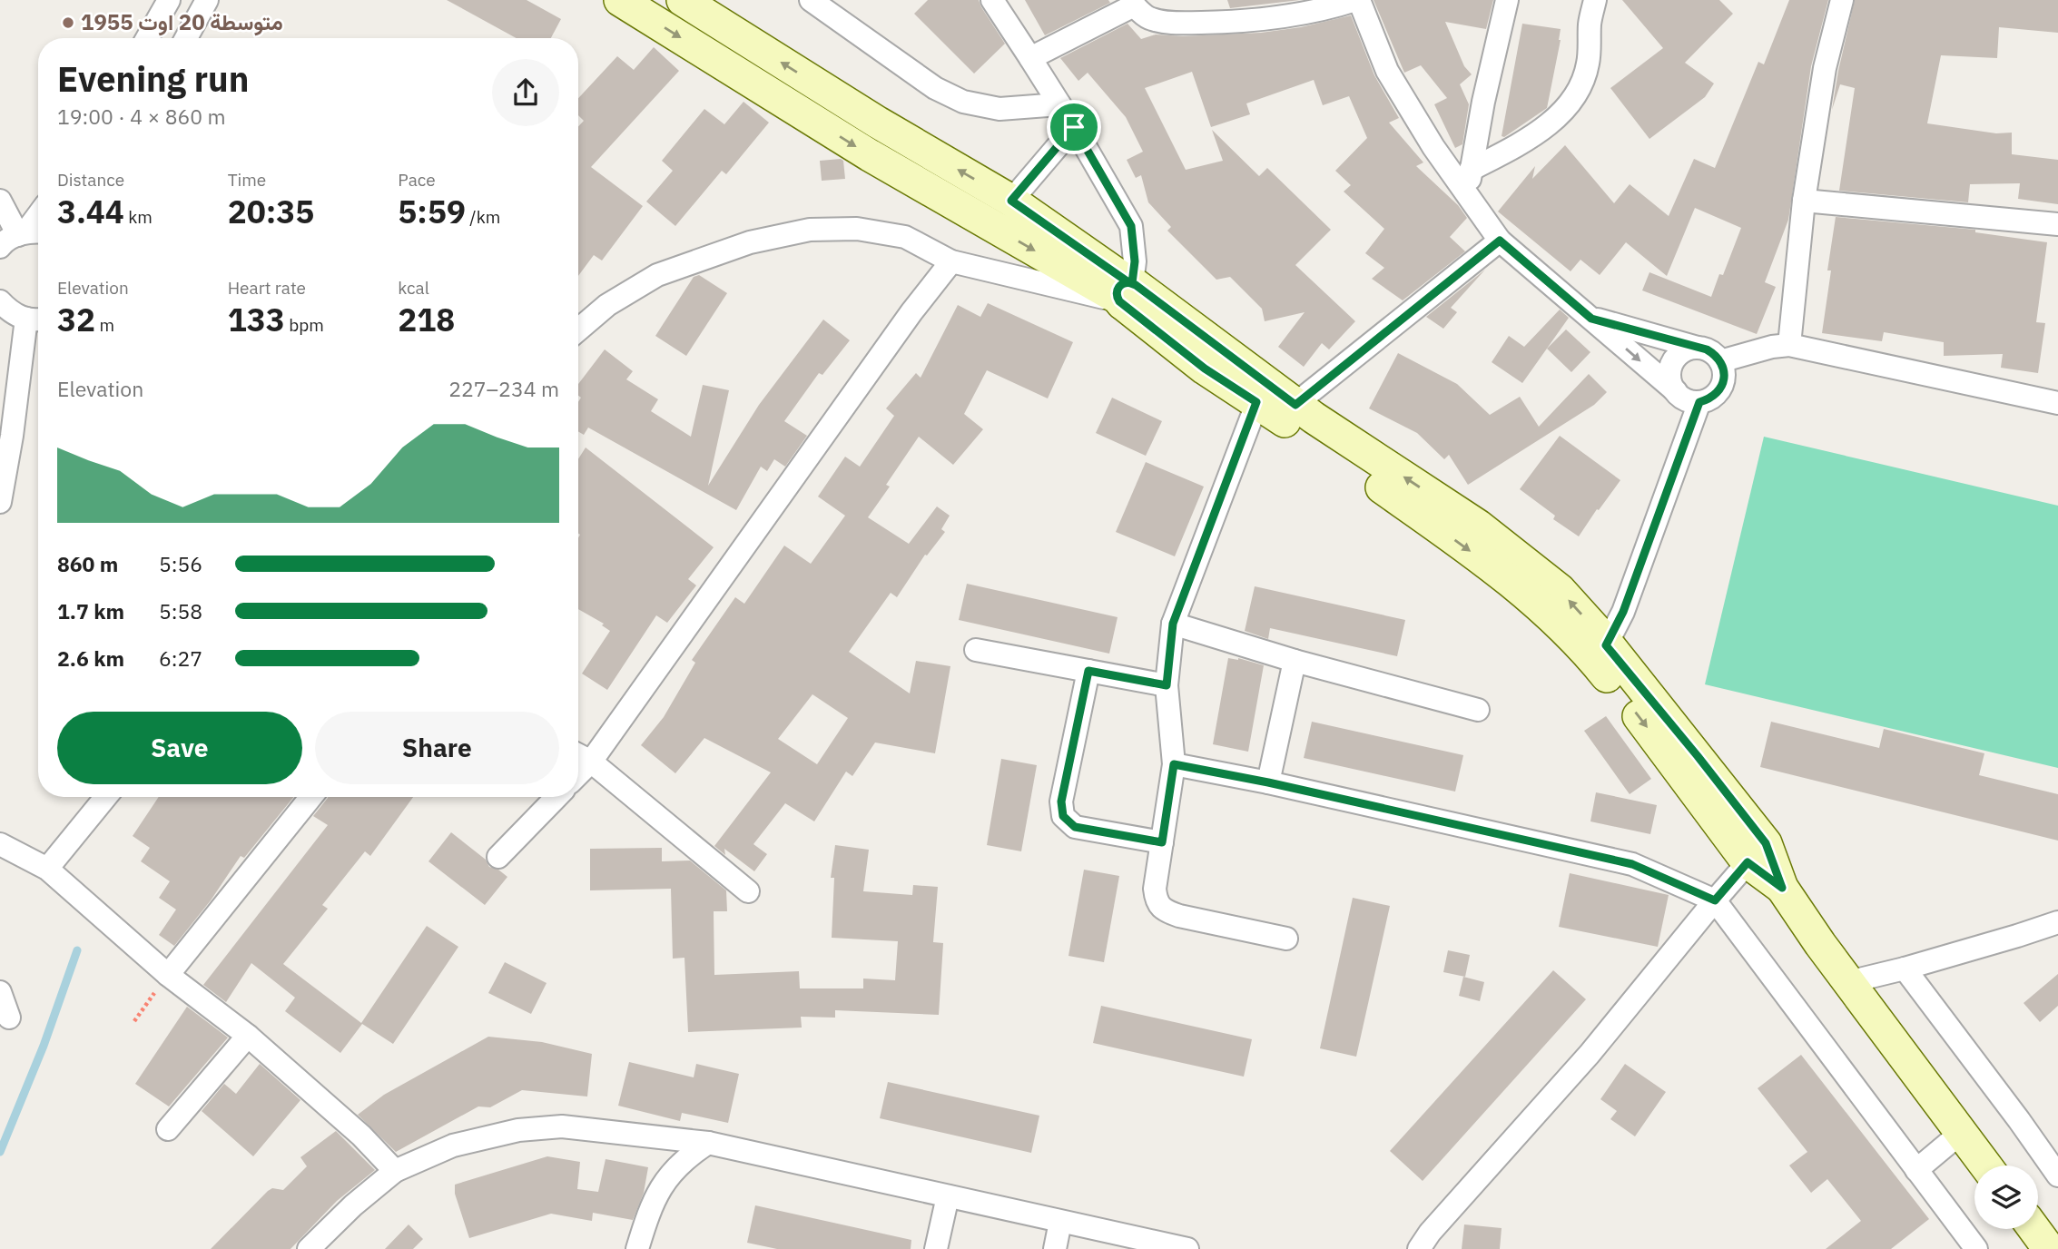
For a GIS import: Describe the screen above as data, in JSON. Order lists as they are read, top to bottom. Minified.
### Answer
{"places":["متوسطة 20 اوت 1955"],"page":{"heading":["Evening run","19:00 · 4 × 860 m"],"stats":[["Distance","3.44 km"],["Time","20:35"],["Pace","5:59 /km"],["Elevation","32 m"],["Heart rate","133 bpm"],["kcal","218"]],"chart":["Elevation","227–234 m"],"list":[{"name":"860 m","note":"5:56"},{"name":"1.7 km","note":"5:58"},{"name":"2.6 km","note":"6:27"}],"buttons":["Save","Share"]}}
